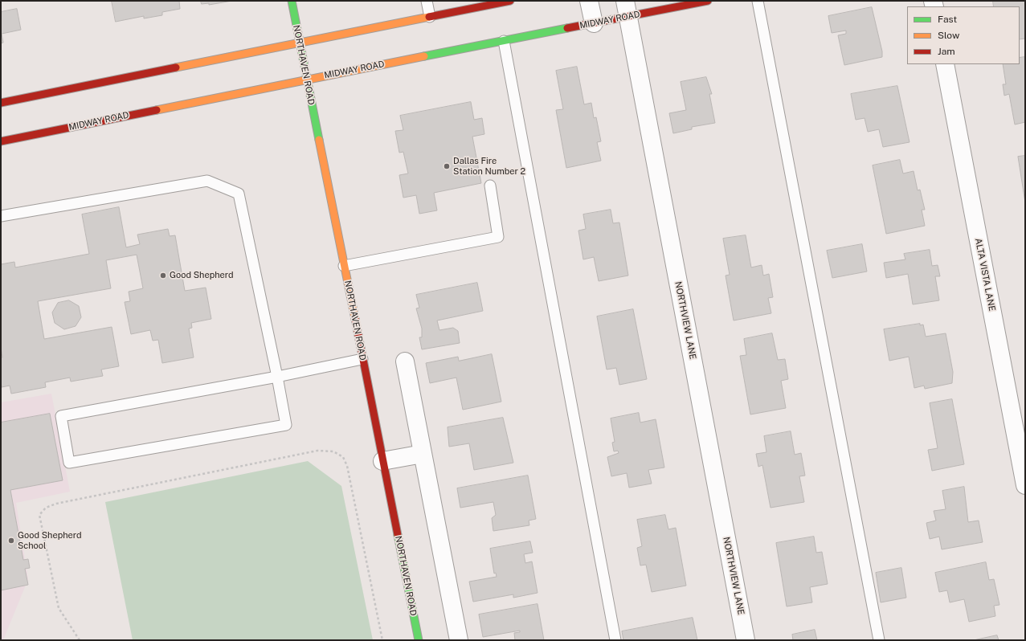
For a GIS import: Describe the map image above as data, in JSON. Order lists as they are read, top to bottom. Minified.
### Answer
{"streets":{"main road":["MIDWAY ROAD","NORTHAVEN ROAD"],"street":["ALTA VISTA LANE","NORTHVIEW LANE"]},"crossings":[["MIDWAY ROAD","NORTHAVEN ROAD"],["MIDWAY ROAD","NORTHVIEW LANE"]],"places":["Dallas Fire Station Number 2","Good Shepherd","Good Shepherd School"],"legend":["Fast","Slow","Jam"]}
